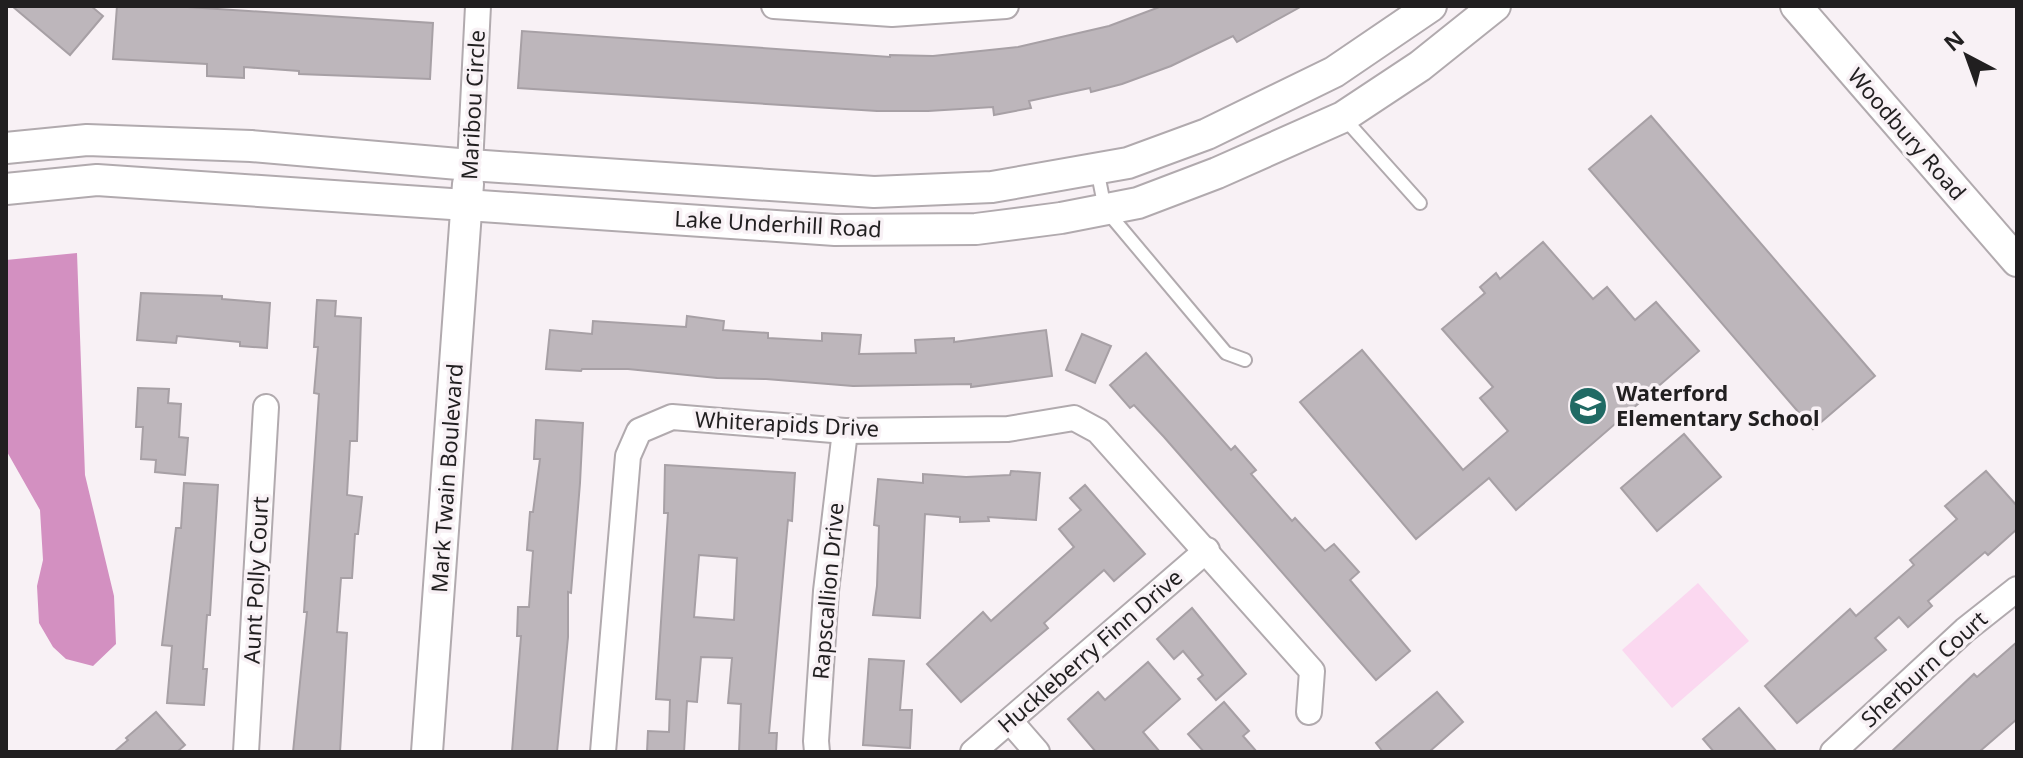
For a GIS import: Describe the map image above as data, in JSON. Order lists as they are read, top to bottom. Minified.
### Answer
{"streets":{"street":["Maribou Circle","Woodbury Road","Lake Underhill Road","Whiterapids Drive","Mark Twain Boulevard","Aunt Polly Court","Rapscallion Drive","Huckleberry Finn Drive","Sherburn Court"]},"crossings":[["Maribou Circle","Lake Underhill Road"],["Maribou Circle","Mark Twain Boulevard"],["Lake Underhill Road","Mark Twain Boulevard"],["Whiterapids Drive","Rapscallion Drive"],["Whiterapids Drive","Huckleberry Finn Drive"]],"places":{"school or university":["Waterford Elementary School"]},"north":"top left"}
